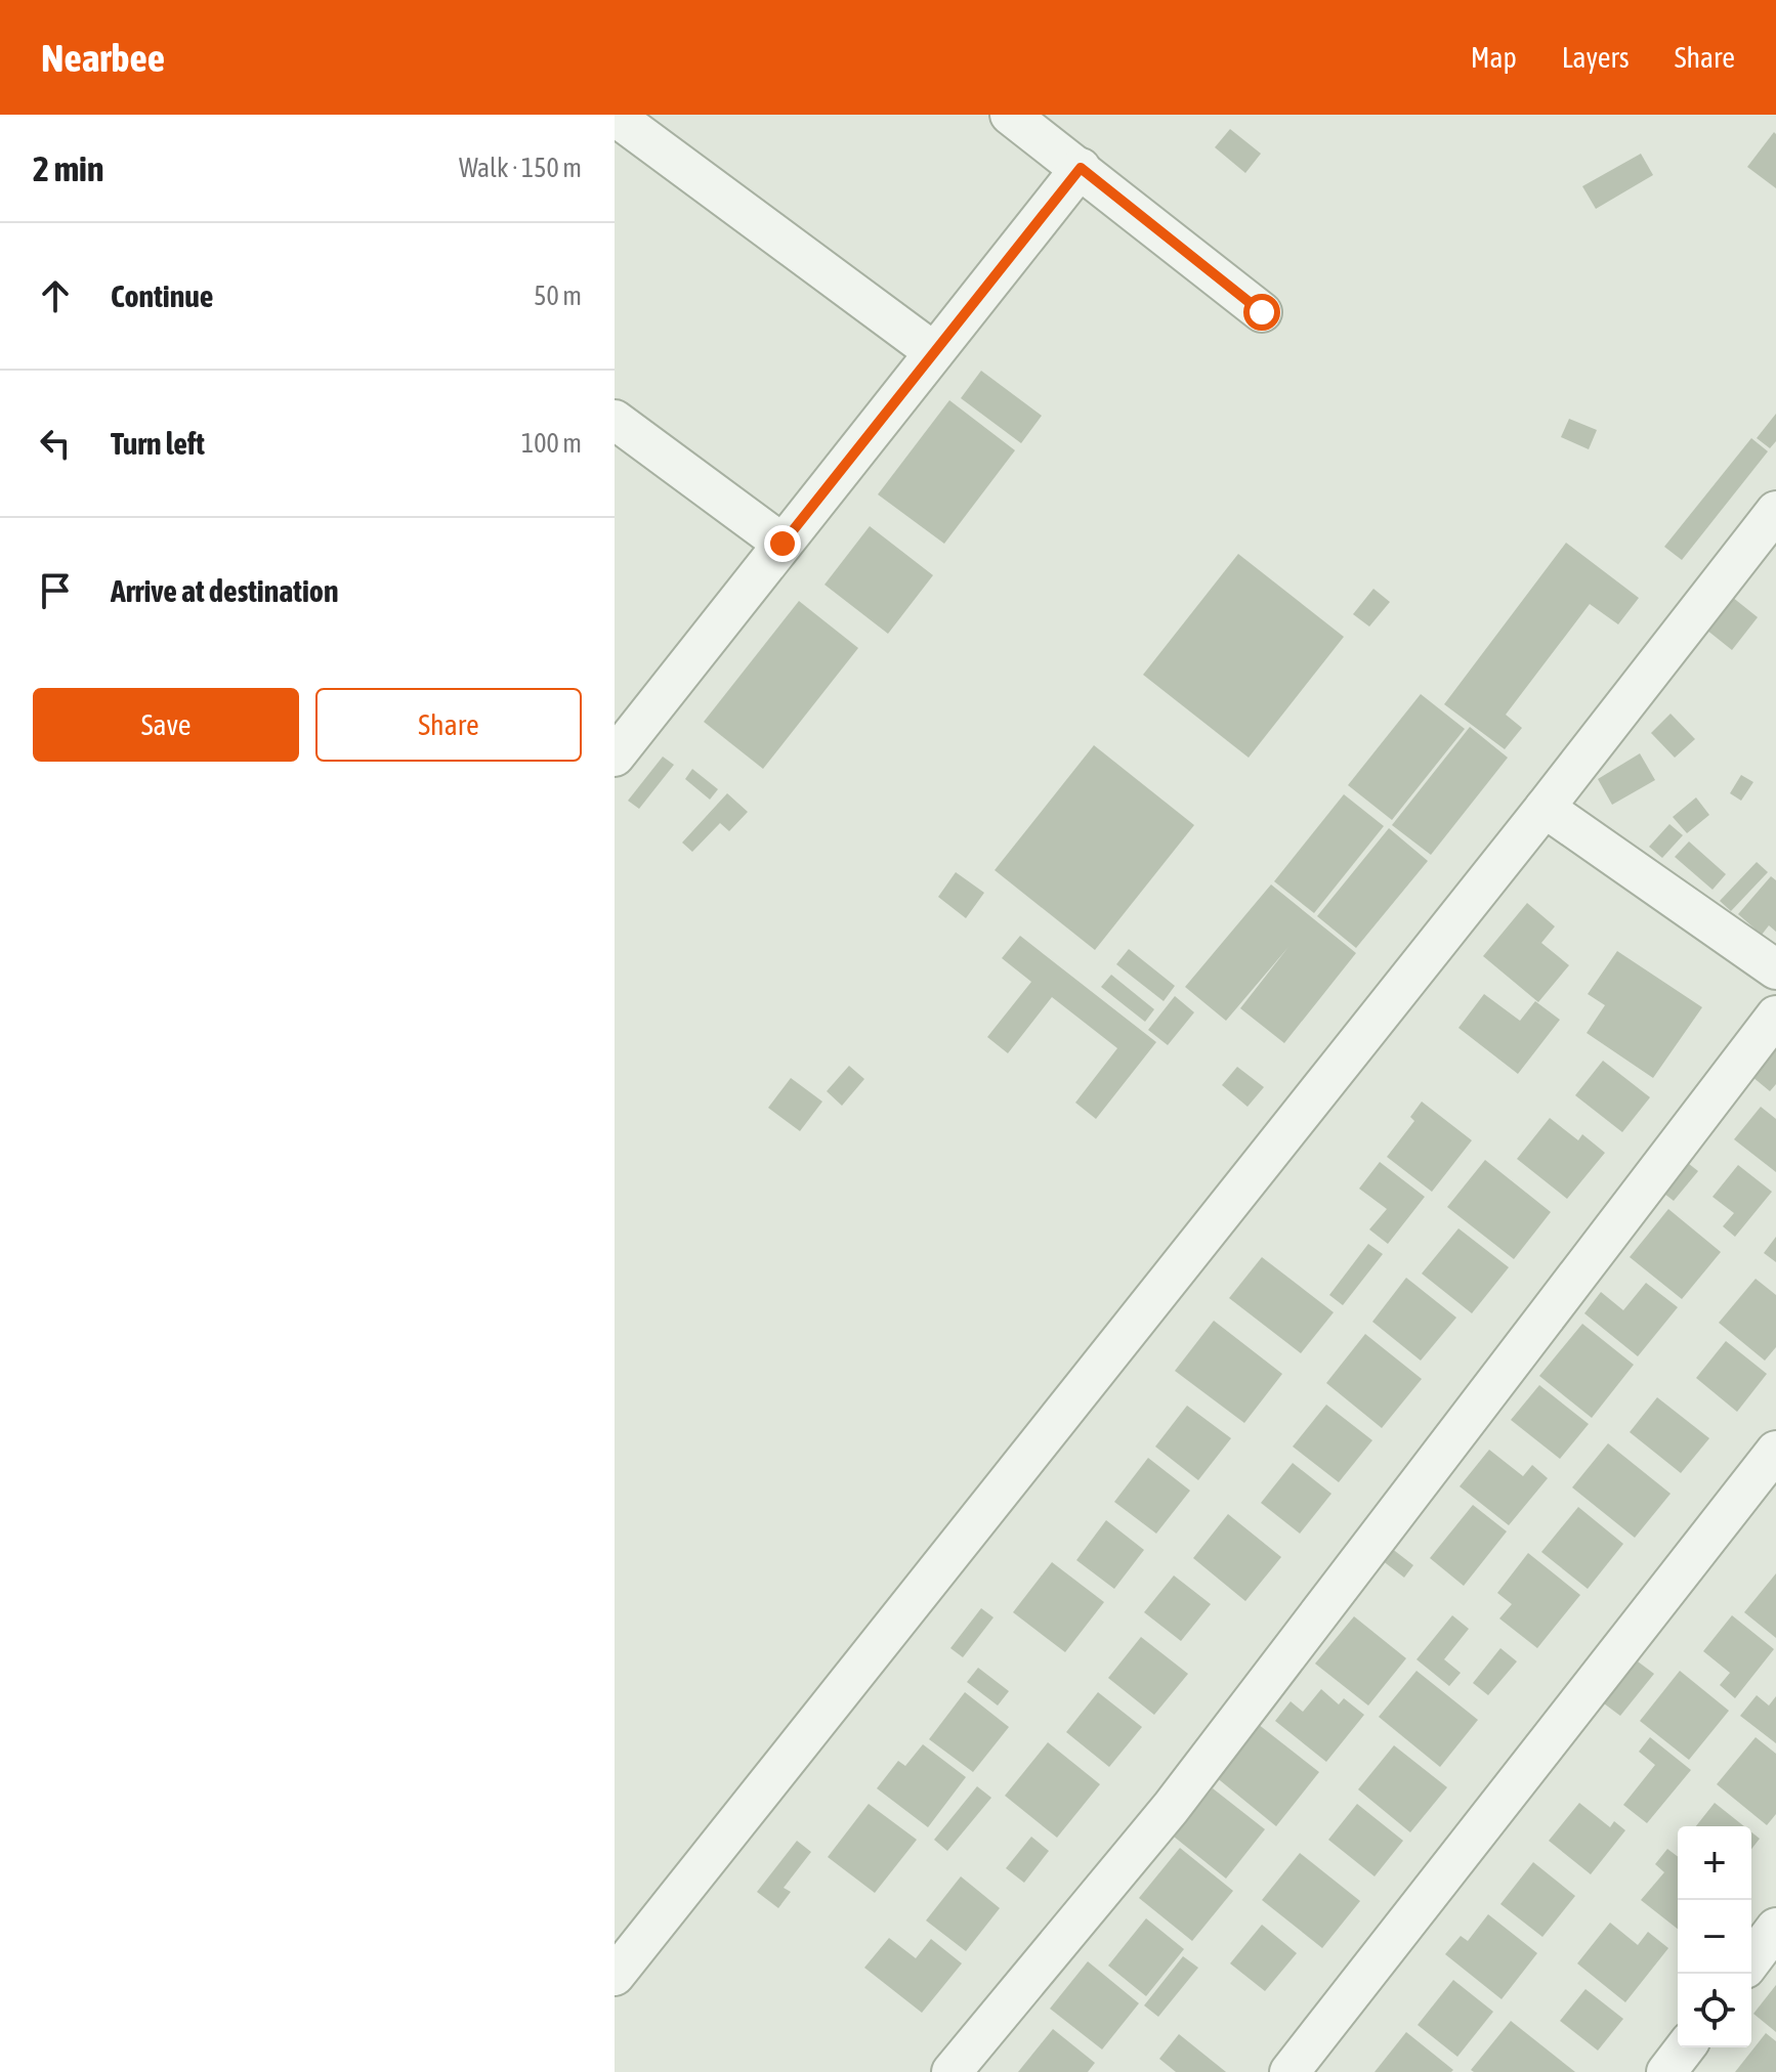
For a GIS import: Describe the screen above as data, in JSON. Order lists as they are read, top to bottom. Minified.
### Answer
{"page":{"header":"Nearbee","nav":["Map","Layers","Share"],"heading":["2 min","Walk · 150 m"],"list":[["Continue","50 m"],["Turn left","100 m"],"Arrive at destination"],"buttons":["Save","Share"],"map_buttons":["+","−"]}}
